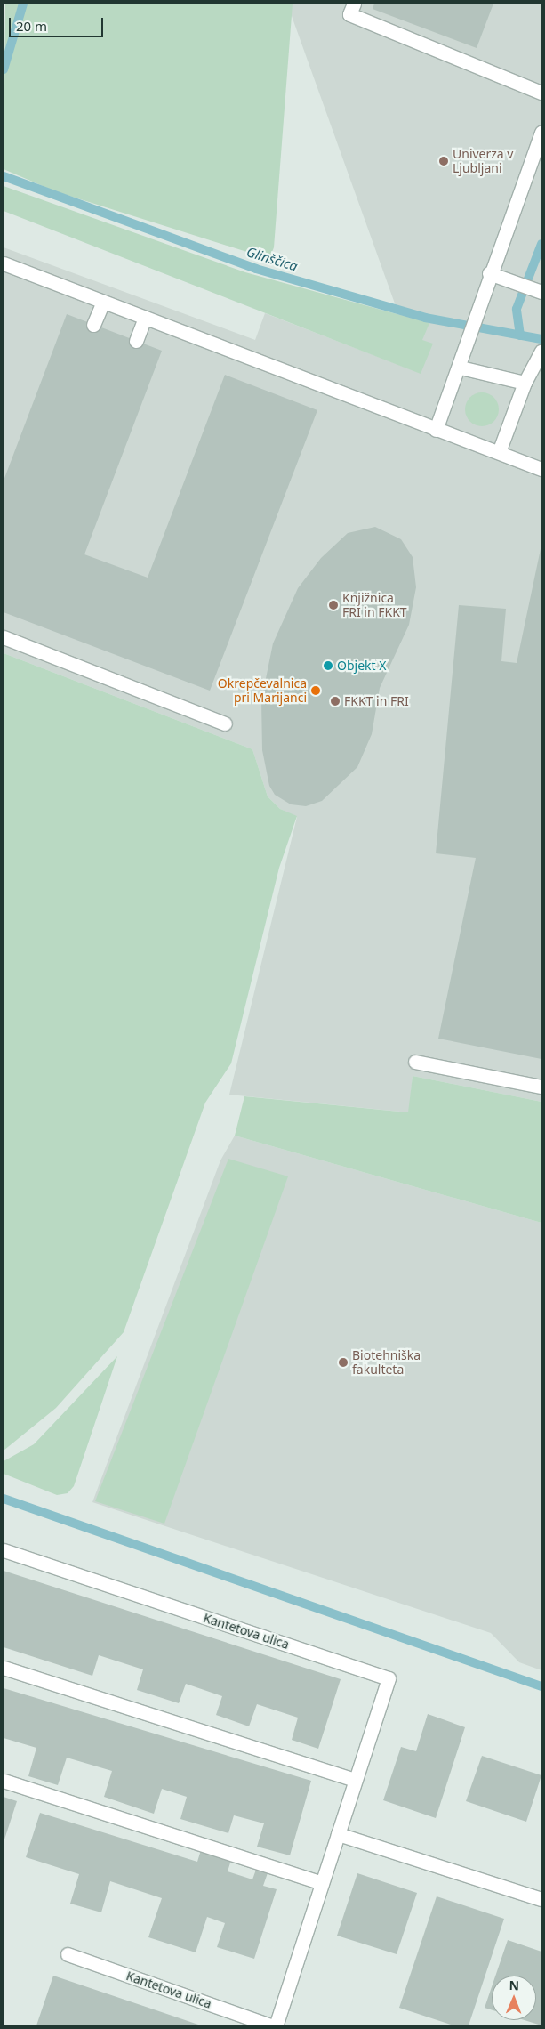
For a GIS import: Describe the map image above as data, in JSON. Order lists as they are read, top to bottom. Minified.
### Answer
{"streets":{"street":["Kantetova ulica"]},"water":["Glinščica"],"places":["Univerza v Ljubljani","Knjižnica FRI in FKKT","Objekt X","Okrepčevalnica pri Marijanci","FKKT in FRI","Biotehniška fakulteta"],"scale_bar":"20 m","north":"top"}
